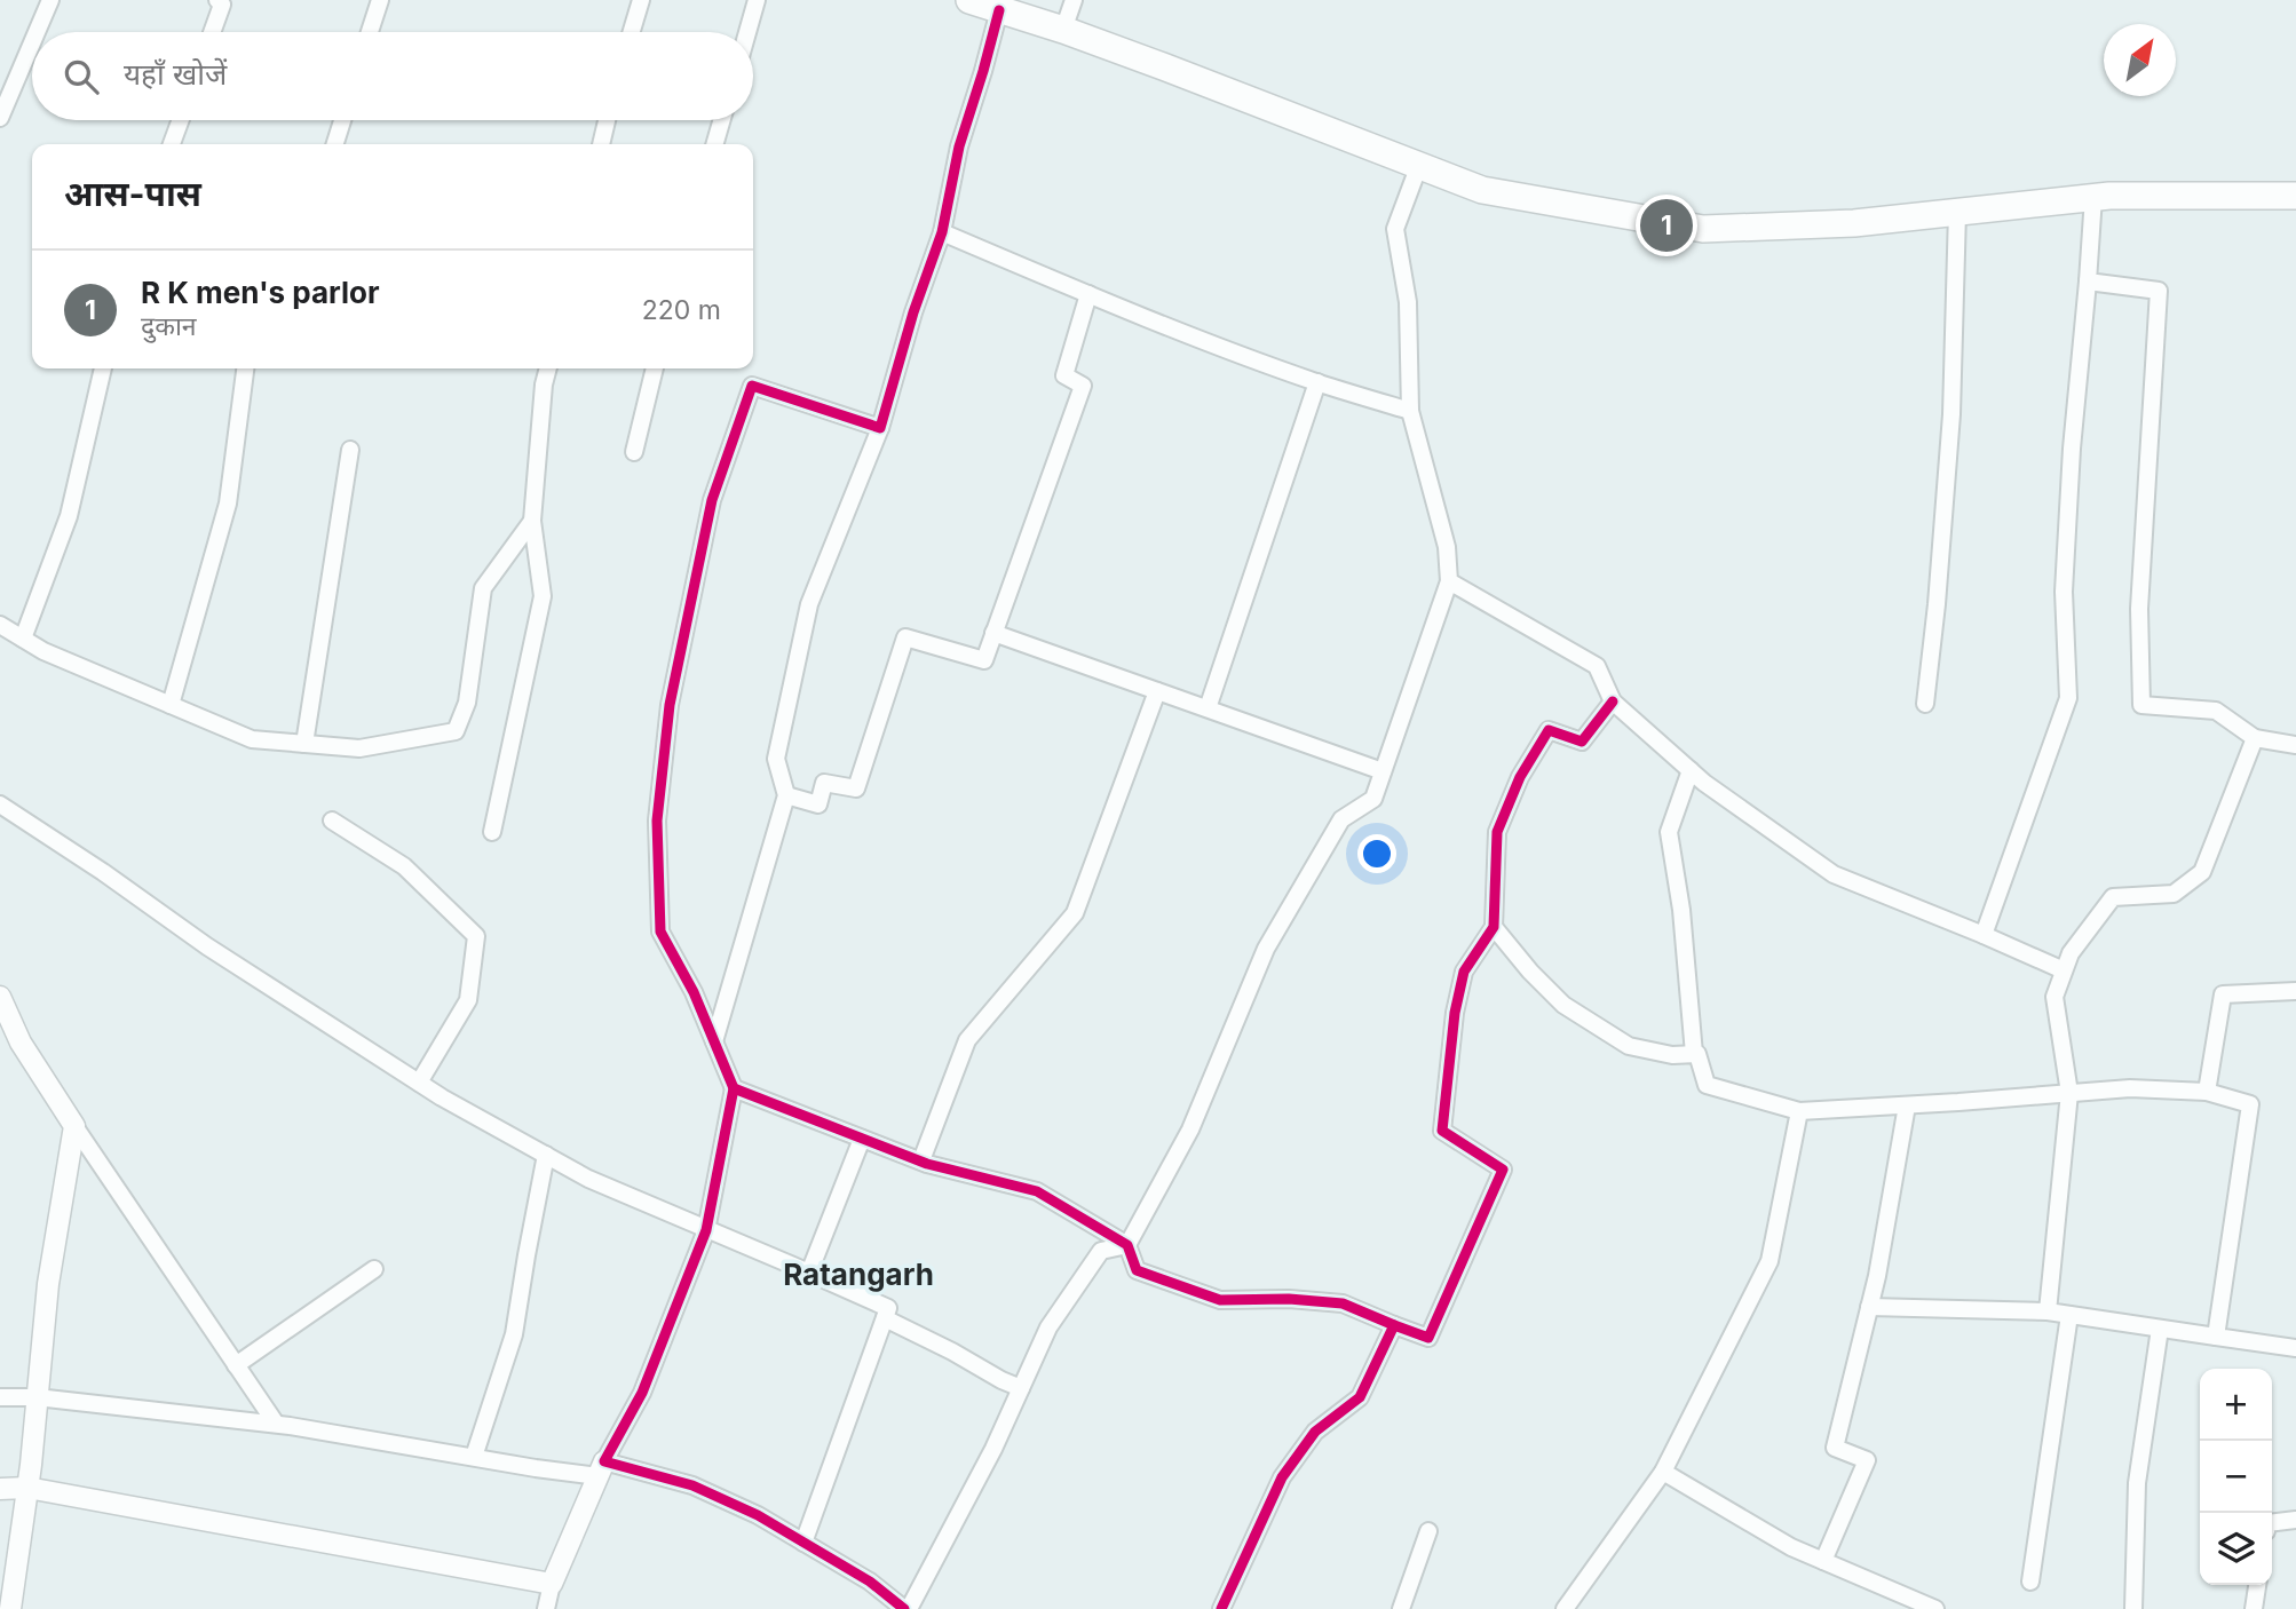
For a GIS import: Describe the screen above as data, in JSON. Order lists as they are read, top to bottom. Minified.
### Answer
{"districts":["Ratangarh"],"north":"top right","page":{"search":"यहाँ खोजें","heading":"आस-पास","pins":"1","list":[{"mark":"1","name":"R K men's parlor","note":"दुकान","value":"220 m"}],"map_buttons":["+","−"]}}
